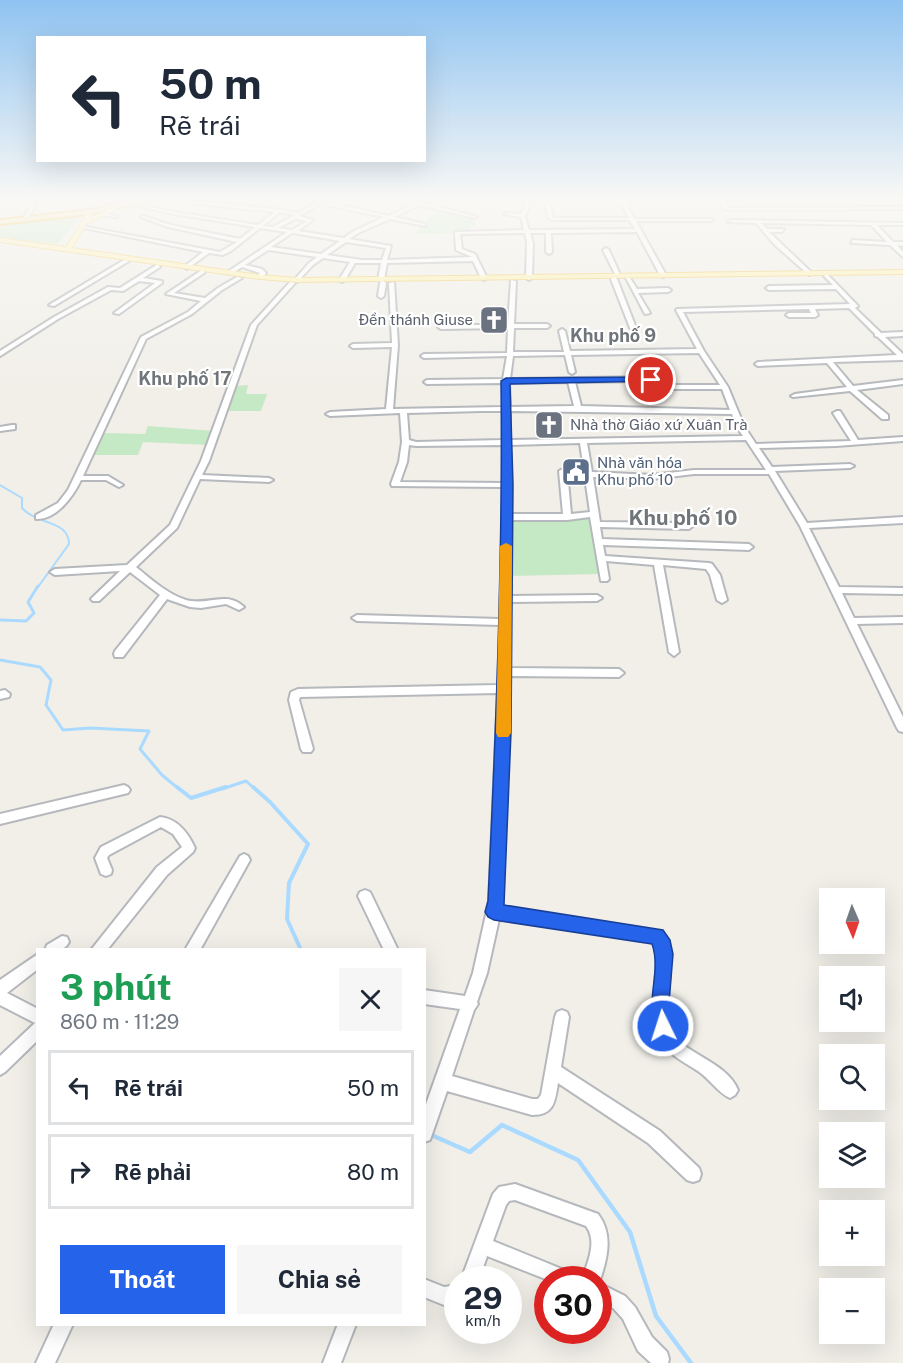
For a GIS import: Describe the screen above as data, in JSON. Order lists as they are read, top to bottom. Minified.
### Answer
{"districts":["Khu phố 9","Khu phố 17","Khu phố 10"],"places":{"church":["Đền thánh Giuse","Nhà thờ Giáo xứ Xuân Trà"],"public building":["Nhà văn hóa Khu phố 10"]},"north":"bottom","page":{"turn":["50 m","Rẽ trái"],"map_buttons":["+","−"],"heading":["3 phút","860 m · 11:29"],"list":[{"name":"Rẽ trái","value":"50 m"},{"name":"Rẽ phải","value":"80 m"}],"buttons":["Thoát","Chia sẻ"],"speed":"29 km/h","limit":"30"}}
